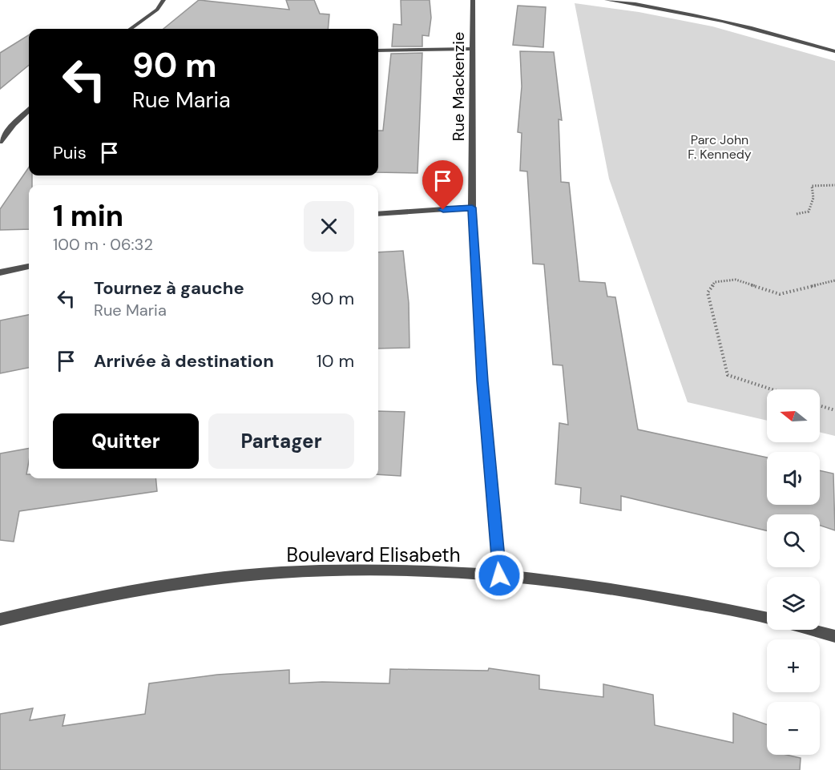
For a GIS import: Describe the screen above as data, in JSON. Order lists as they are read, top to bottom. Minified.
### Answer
{"streets":{"street":["Rue Mackenzie","Boulevard Elisabeth"]},"crossings":[["Rue Mackenzie","Boulevard Elisabeth"]],"parks":["Parc John F. Kennedy"],"north":"left","page":{"turn":["90 m","Rue Maria"],"then":"Puis","heading":["1 min","100 m · 06:32"],"list":[{"name":"Tournez à gauche","note":"Rue Maria","value":"90 m"},{"name":"Arrivée à destination","value":"10 m"}],"map_buttons":["+","−"],"buttons":["Quitter","Partager"]}}
